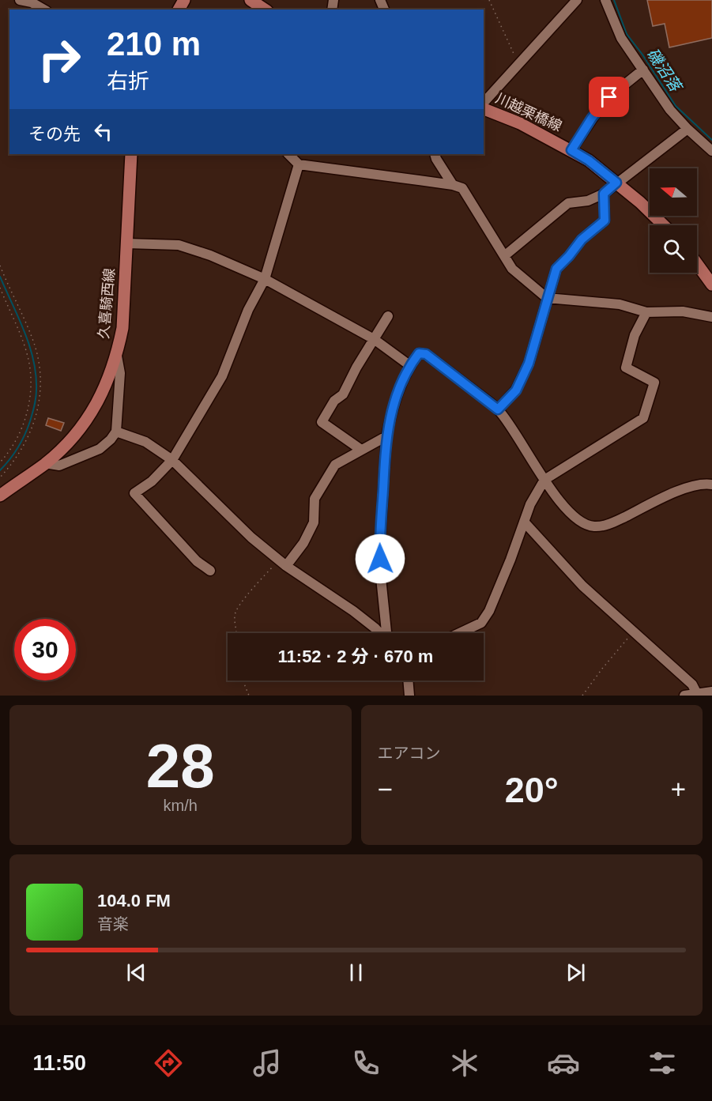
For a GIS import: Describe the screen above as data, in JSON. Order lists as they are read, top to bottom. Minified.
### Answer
{"streets":{"main road":["川越栗橋線","久喜騎西線"]},"water":["磯沼落"],"north":"left","page":{"turn":["210 m","右折"],"then":"その先","limit":"30","trip":"11:52 · 2 分 · 670 m","tile":[["28","km/h"],"エアコン"],"heat":["−","20°","+"],"song":["104.0 FM","音楽"],"tabs":"11:50"}}
